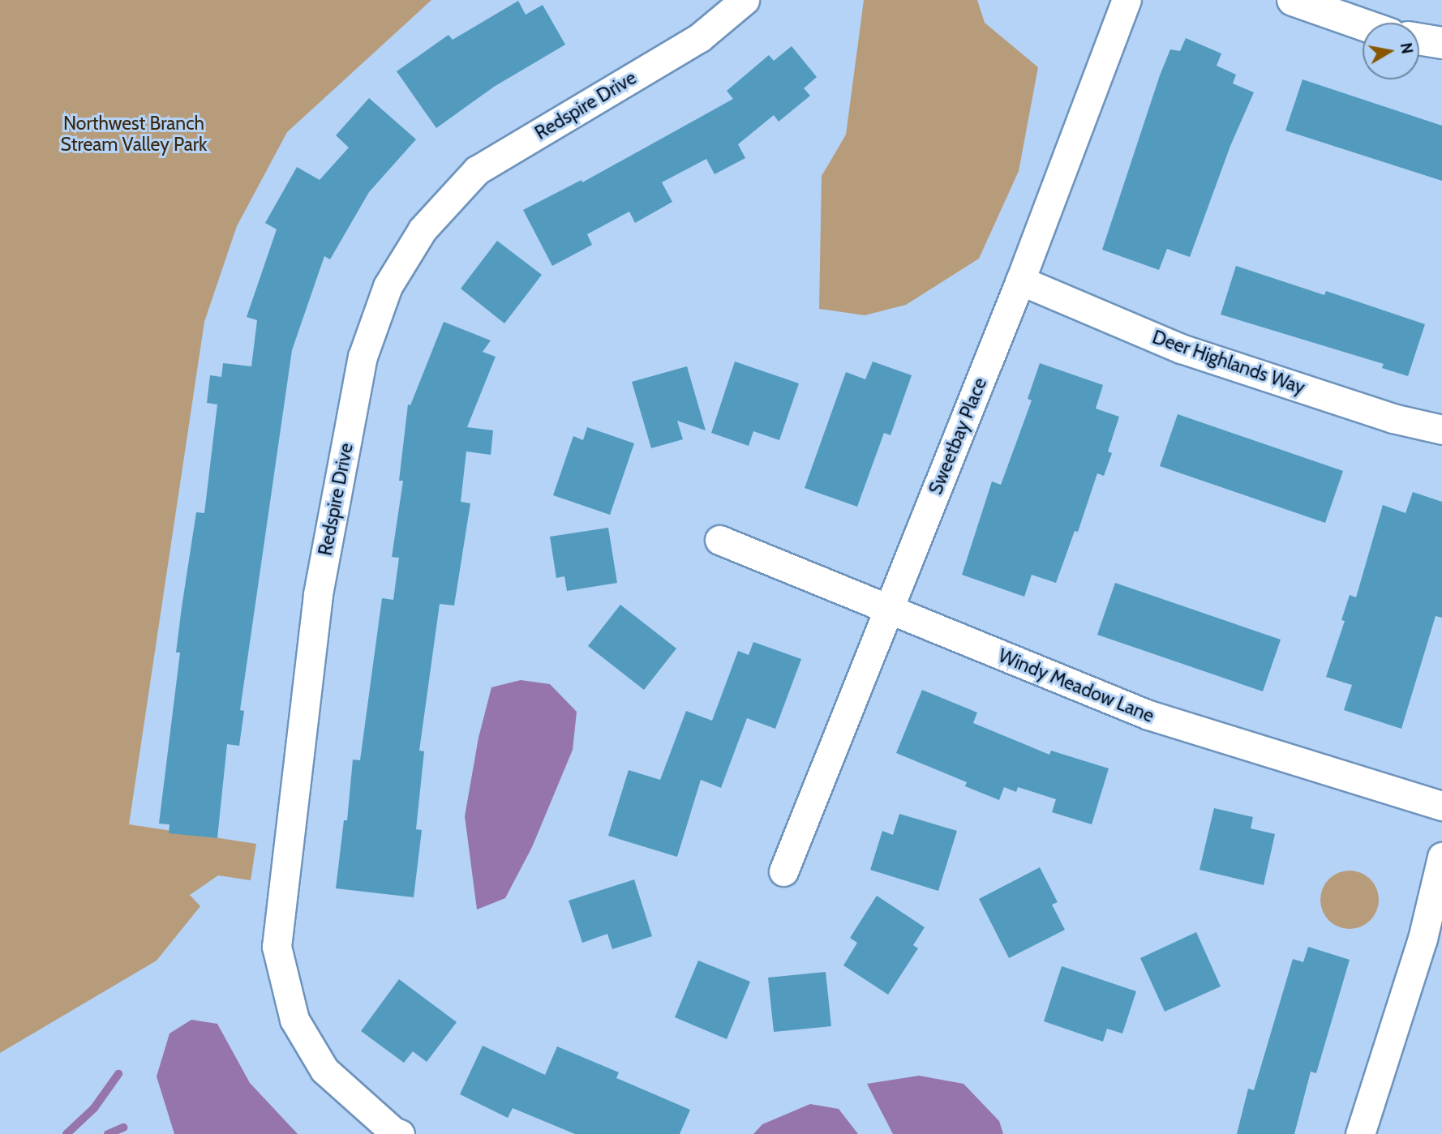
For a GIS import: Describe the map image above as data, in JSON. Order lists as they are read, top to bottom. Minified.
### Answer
{"streets":{"street":["Redspire Drive","Deer Highlands Way","Sweetbay Place","Windy Meadow Lane"]},"crossings":[["Deer Highlands Way","Sweetbay Place"],["Sweetbay Place","Windy Meadow Lane"]],"parks":["Northwest Branch Stream Valley Park"],"north":"right"}
